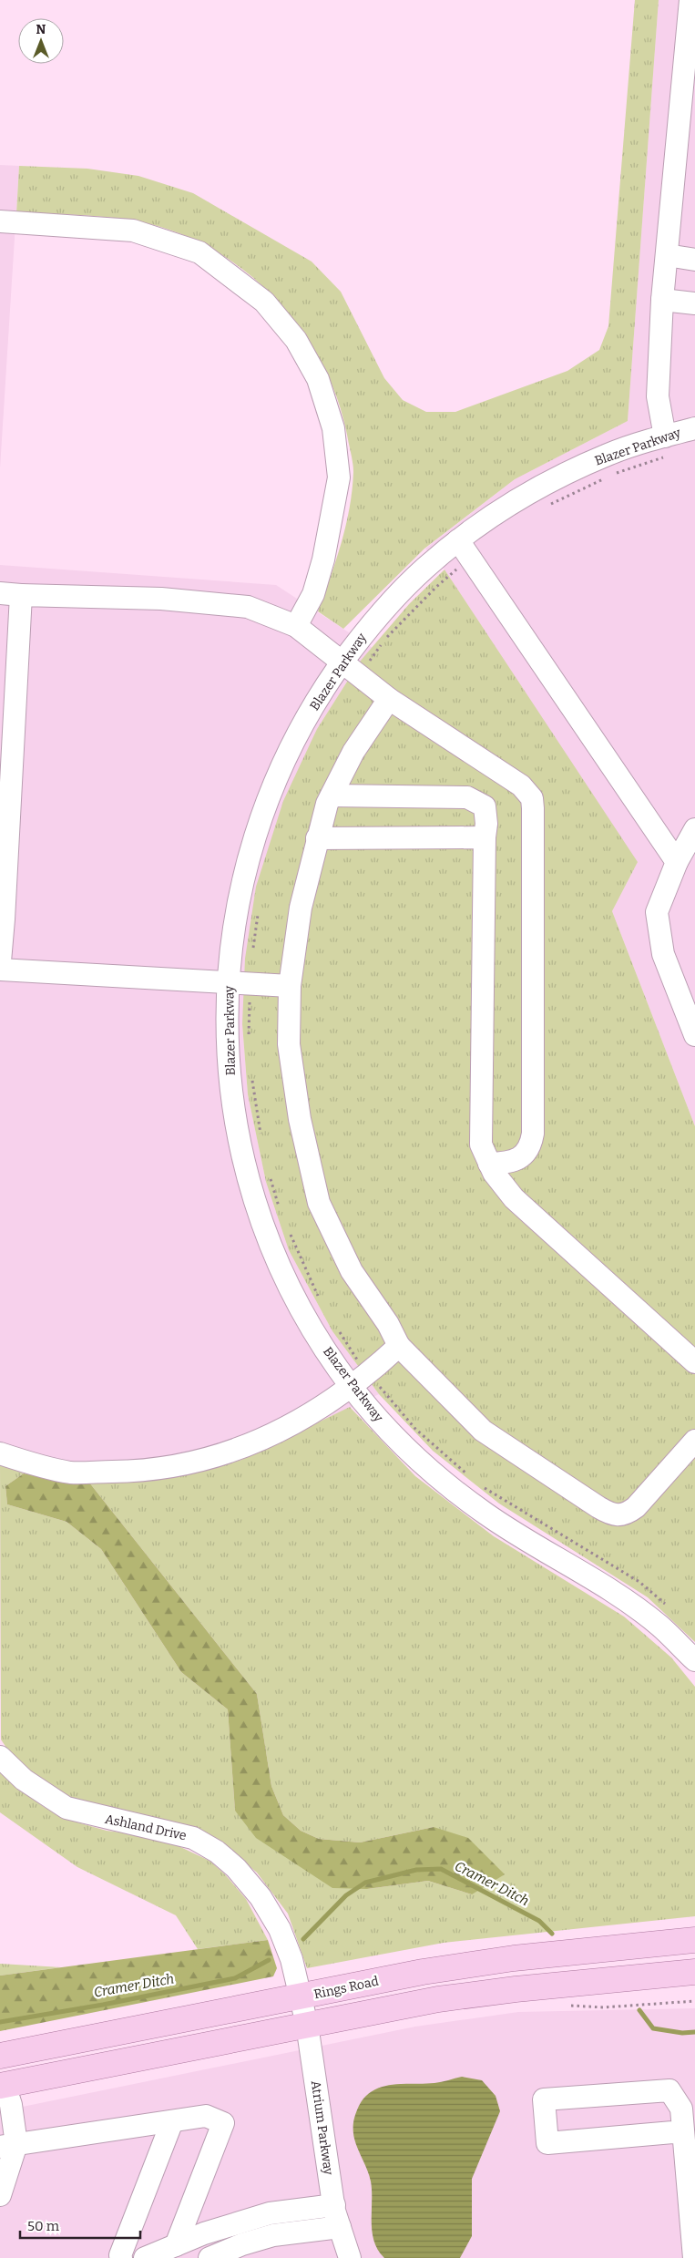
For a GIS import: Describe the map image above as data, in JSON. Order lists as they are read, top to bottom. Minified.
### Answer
{"streets":{"main road":["Rings Road"],"street":["Blazer Parkway","Ashland Drive","Atrium Parkway"]},"crossings":[["Ashland Drive","Rings Road"],["Ashland Drive","Atrium Parkway"],["Rings Road","Atrium Parkway"]],"water":["Cramer Ditch"],"scale_bar":"50 m","north":"top"}
